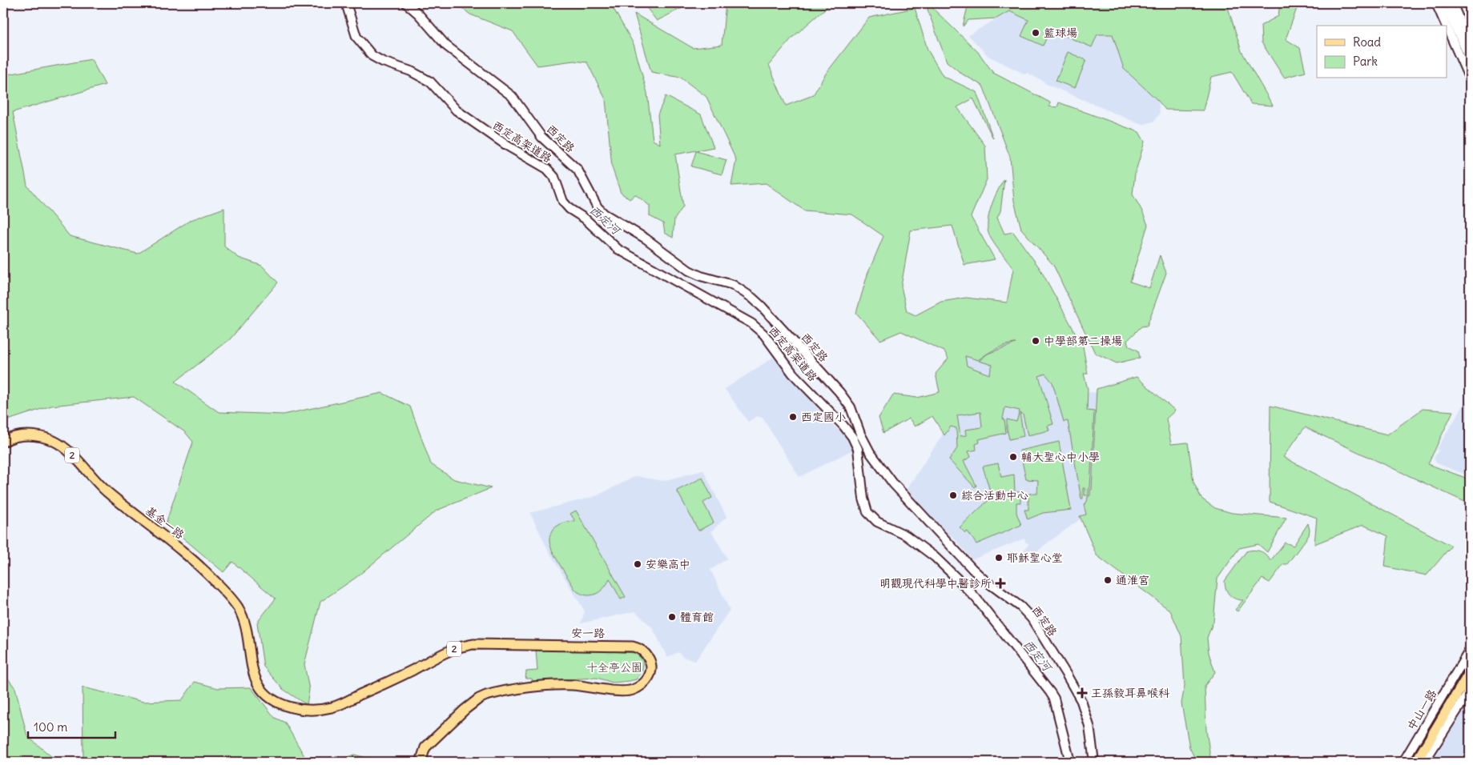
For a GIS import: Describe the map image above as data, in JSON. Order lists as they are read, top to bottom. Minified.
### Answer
{"streets":{"main road":["2","基金一路","安一路"],"street":["西定路","西定高架道路","中山一路"]},"crossings":[["基金一路","安一路"]],"water":["西定河"],"parks":["十全亭公園"],"places":{"other":["籃球場","中學部第二操場","西定國小","輔大聖心中小學","綜合活動中心","耶穌聖心堂","安樂高中","通淮宮","體育館"],"health":["明觀現代科學中醫診所","王孫毅耳鼻喉科"]},"legend":["Road","Park"],"scale_bar":"100 m"}
